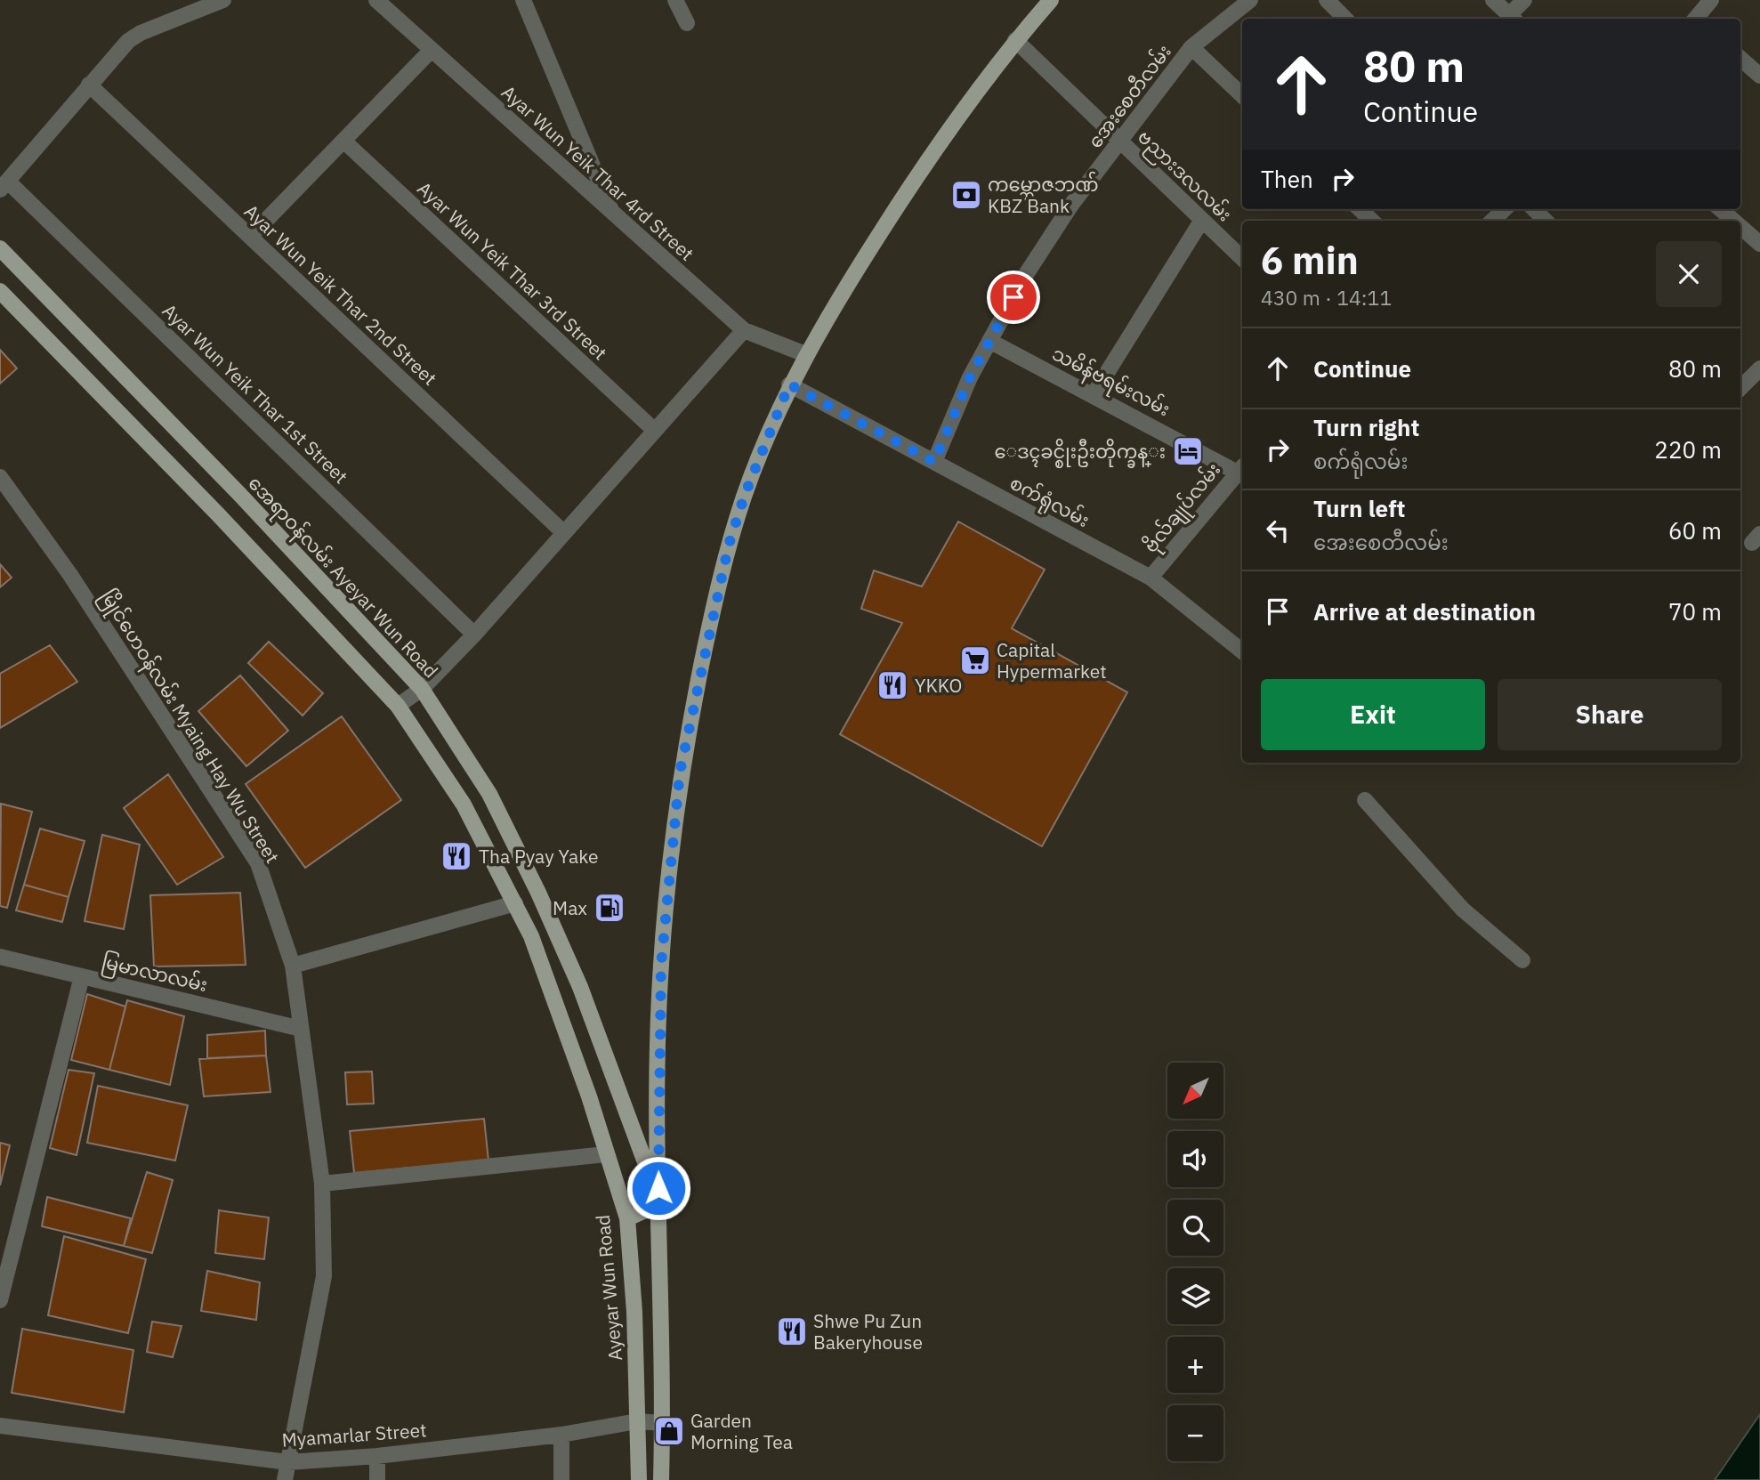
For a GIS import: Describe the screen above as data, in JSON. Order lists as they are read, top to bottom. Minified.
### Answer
{"streets":{"main road":["အေရာဝန်လမ်း Ayeyar Wun Road","Ayeyar Wun Road"],"street":["အေးစေတီလမ်း","Ayar Wun Yeik Thar 4rd Street","ဗညားဒလလမ်း","Ayar Wun Yeik Thar 3rd Street","Ayar Wun Yeik Thar 2nd Street","သမိန်ဗရမ်းလမ်း","Ayar Wun Yeik Thar 1st Street","စက်ရုံလမ်း","ဗိုလ်ချုပ်လမ်း","မြိုင်ဟေဝန်လမ်း Myaing Hay Wu Street","မြမာလာလမ်း","Myamarlar Street"]},"crossings":[["အေးစေတီလမ်း","ဗညားဒလလမ်း"],["အေးစေတီလမ်း","သမိန်ဗရမ်းလမ်း"],["အေးစေတီလမ်း","စက်ရုံလမ်း"],["စက်ရုံလမ်း","ဗိုလ်ချုပ်လမ်း"],["မြိုင်ဟေဝန်လမ်း Myaing Hay Wu Street","မြမာလာလမ်း"],["မြိုင်ဟေဝန်လမ်း Myaing Hay Wu Street","Myamarlar Street"],["Ayeyar Wun Road","Myamarlar Street"]],"places":{"bank":["ကမ္ဘောဇဘဏ် KBZ Bank"],"hotel":["ေဒၚခင္စိုးဦးတိုက္ခန္း"],"supermarket":["Capital Hypermarket"],"restaurant":["YKKO","Tha Pyay Yake","Shwe Pu Zun Bakeryhouse"],"fuel station":["Max"],"shop":["Garden Morning Tea"]},"north":"bottom left","page":{"turn":["80 m","Continue"],"then":"Then","heading":["6 min","430 m · 14:11"],"list":[{"name":"Continue","value":"80 m"},{"name":"Turn right","note":"စက်ရုံလမ်း","value":"220 m"},{"name":"Turn left","note":"အေးစေတီလမ်း","value":"60 m"},{"name":"Arrive at destination","value":"70 m"}],"buttons":["Exit","Share"],"map_buttons":["+","−"]}}
